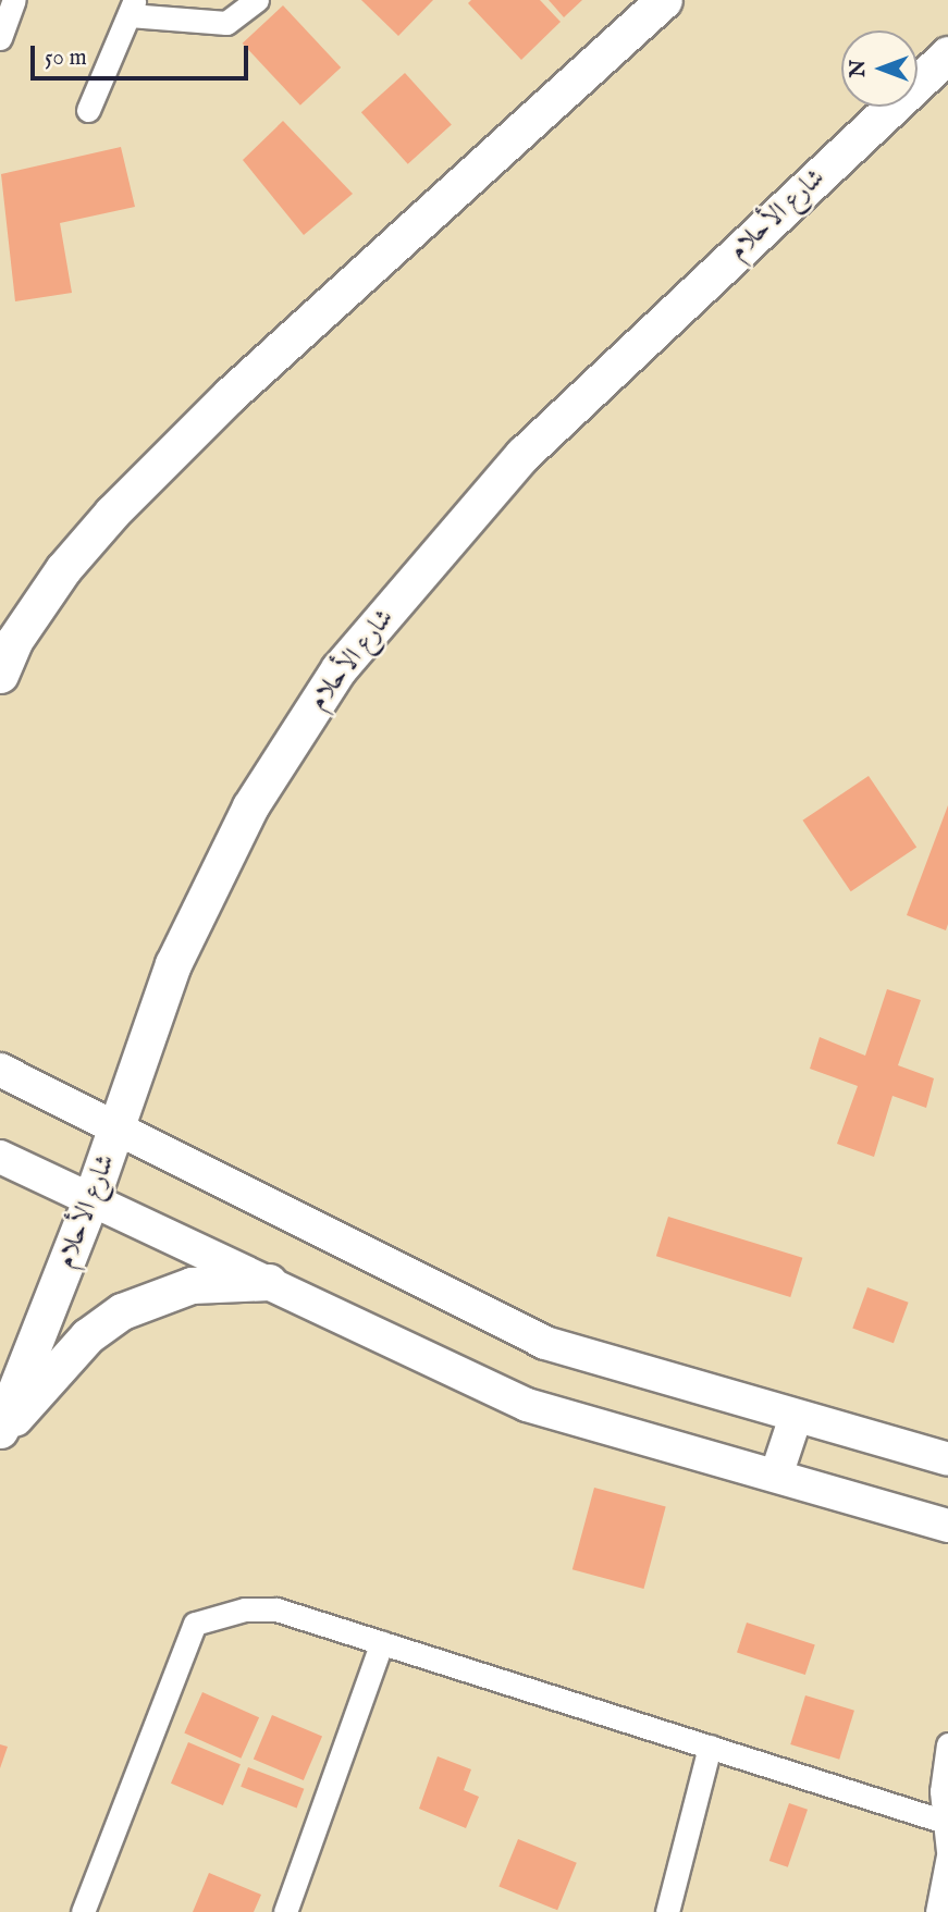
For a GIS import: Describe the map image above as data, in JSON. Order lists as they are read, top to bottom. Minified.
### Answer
{"streets":{"main road":["شارع الأحلام"]},"scale_bar":"50 m","north":"left"}
